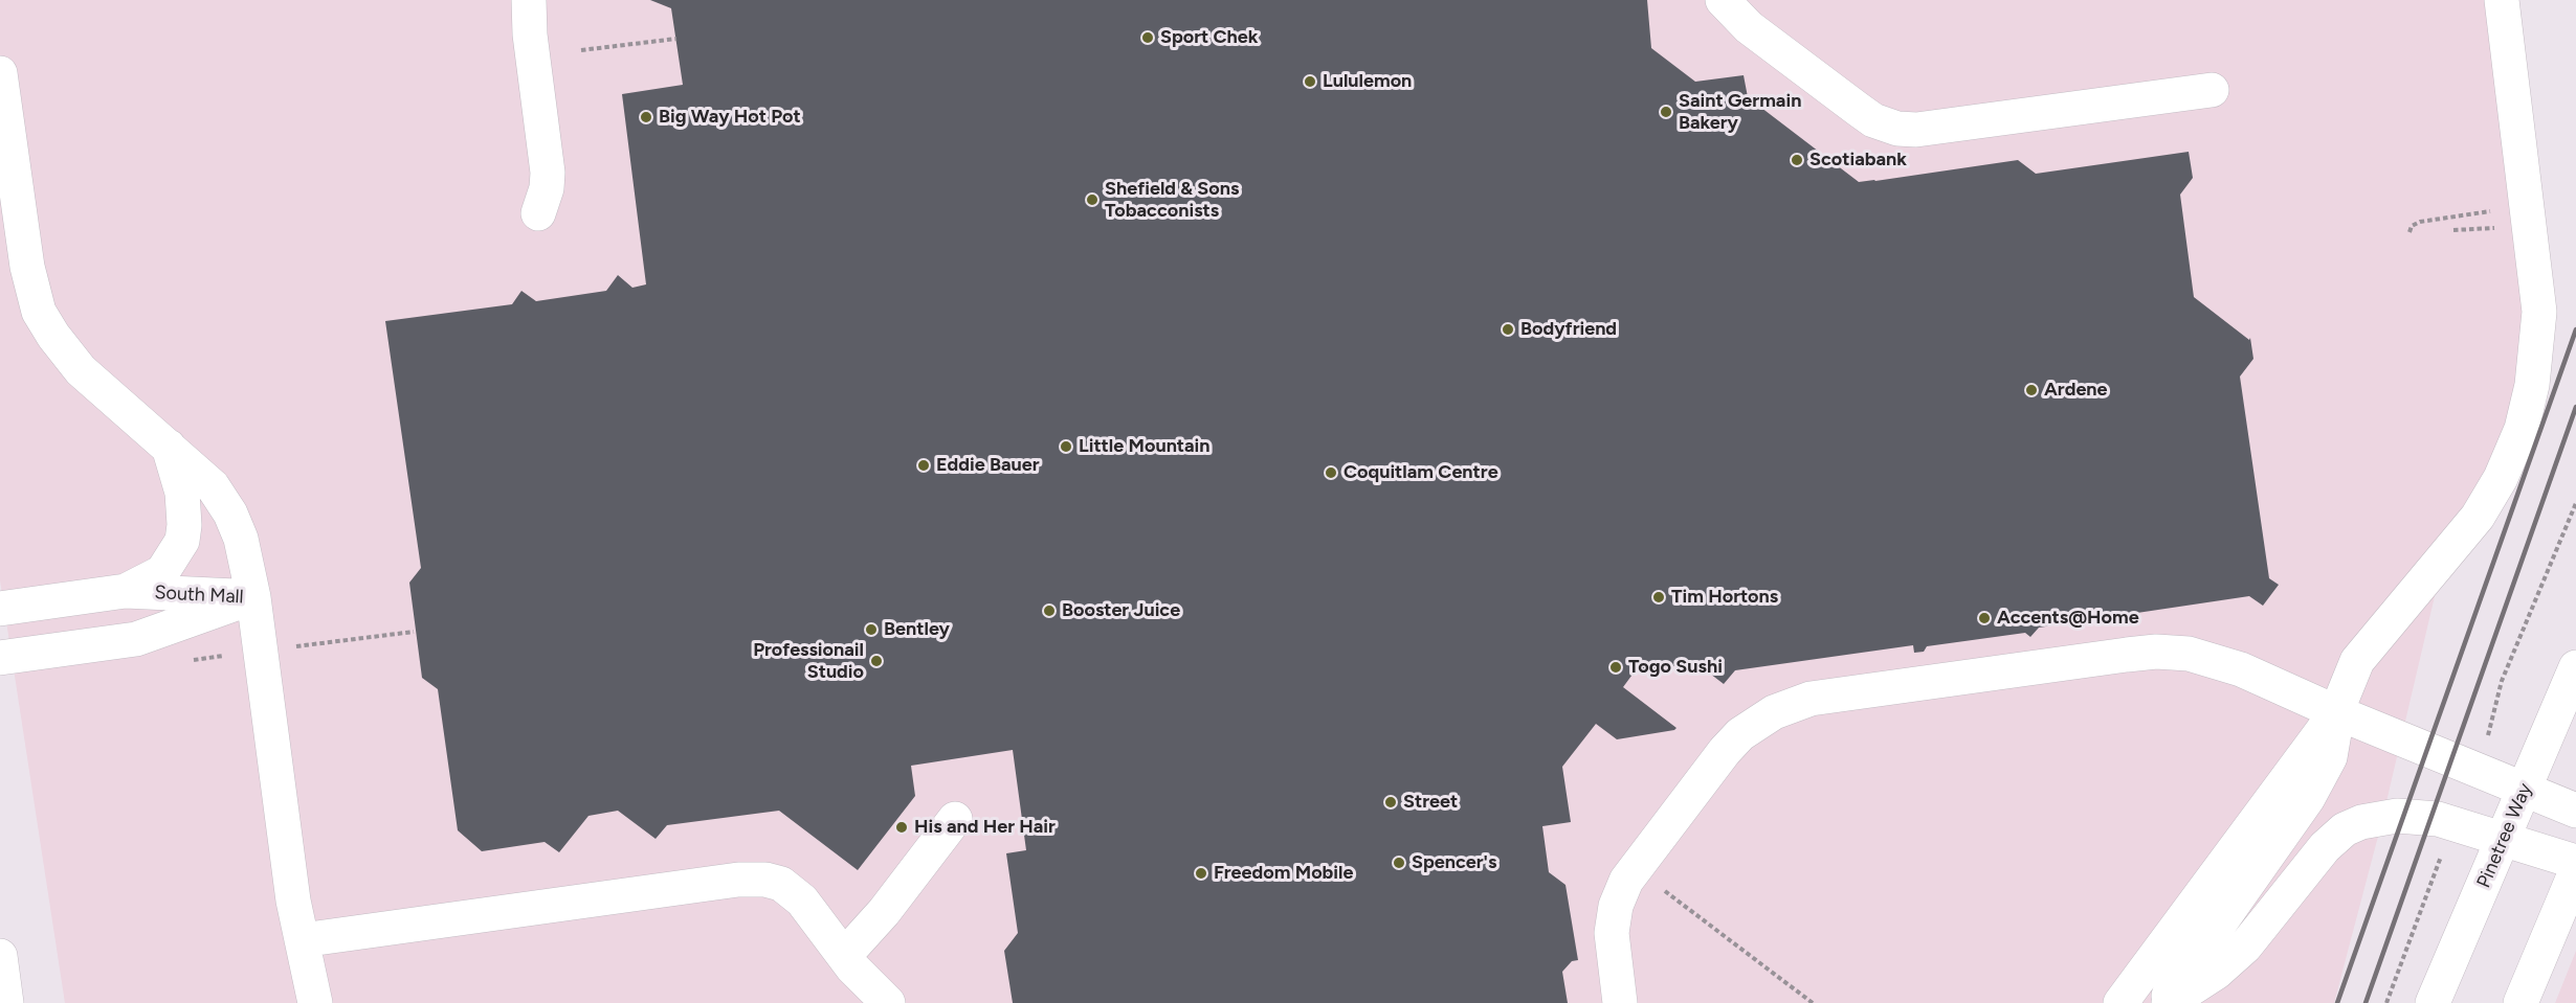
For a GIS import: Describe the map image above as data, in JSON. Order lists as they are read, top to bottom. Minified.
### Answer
{"streets":{"street":["South Mall","Pinetree Way"]},"places":["Sport Chek","Lululemon","Saint Germain Bakery","Big Way Hot Pot","Scotiabank","Shefield & Sons Tobacconists","Bodyfriend","Ardene","Little Mountain","Eddie Bauer","Coquitlam Centre","Tim Hortons","Booster Juice","Accents@Home","Bentley","Professionail Studio","Togo Sushi","Street","His and Her Hair","Spencer's","Freedom Mobile"]}
